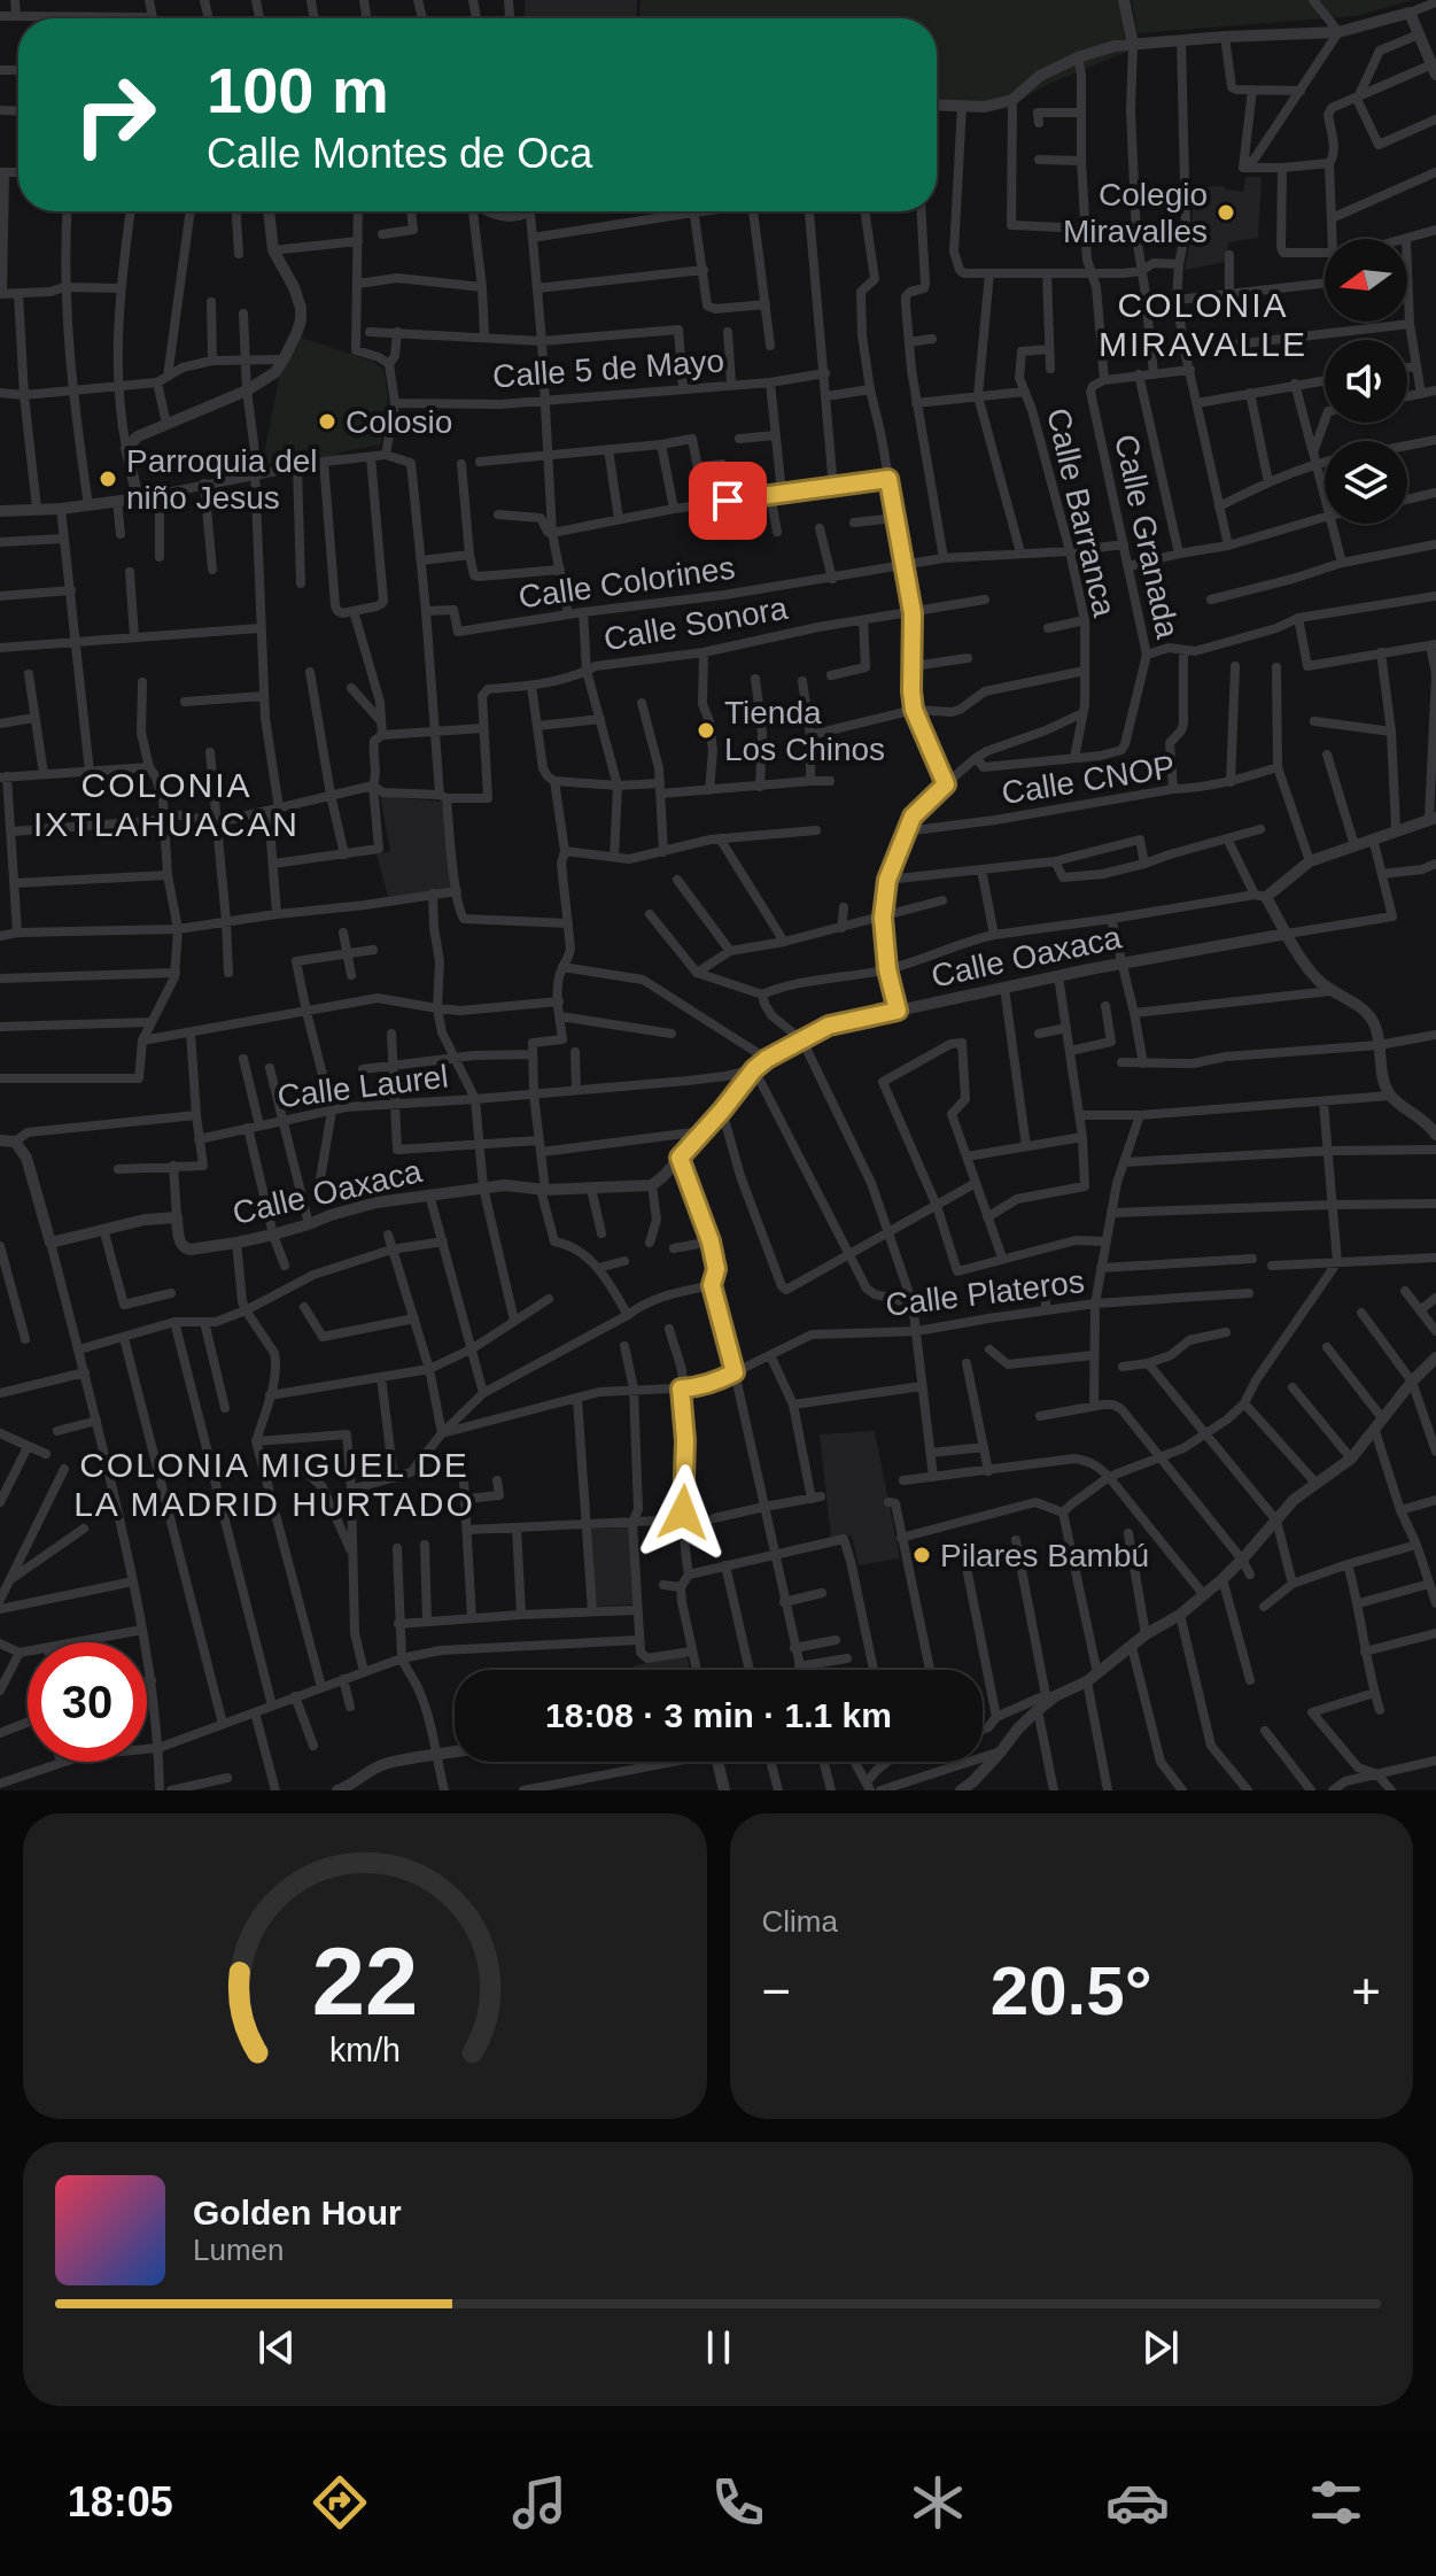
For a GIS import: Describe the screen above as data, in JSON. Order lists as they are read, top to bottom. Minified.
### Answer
{"streets":{"street":["Calle 5 de Mayo","Calle Barranca","Calle Granada","Calle Colorines","Calle Sonora","Calle CNOP","Calle Oaxaca","Calle Laurel","Calle Plateros"]},"crossings":[["Calle Barranca","Calle Granada"],["Calle Barranca","Calle Colorines"],["Calle Granada","Calle Colorines"],["Calle Oaxaca","Calle Laurel"]],"districts":["COLONIA MIRAVALLE","COLONIA IXTLAHUACAN","COLONIA MIGUEL DE LA MADRID HURTADO"],"places":["Colegio Miravalles","Colosio","Parroquia del niño Jesus","Tienda Los Chinos","Pilares Bambú"],"north":"left","page":{"turn":["100 m","Calle Montes de Oca"],"limit":"30","trip":"18:08 · 3 min · 1.1 km","tile":"Clima","heat":["−","20.5°","+"],"song":["Golden Hour","Lumen"],"tabs":"18:05","gauge":["22","km/h"]}}
